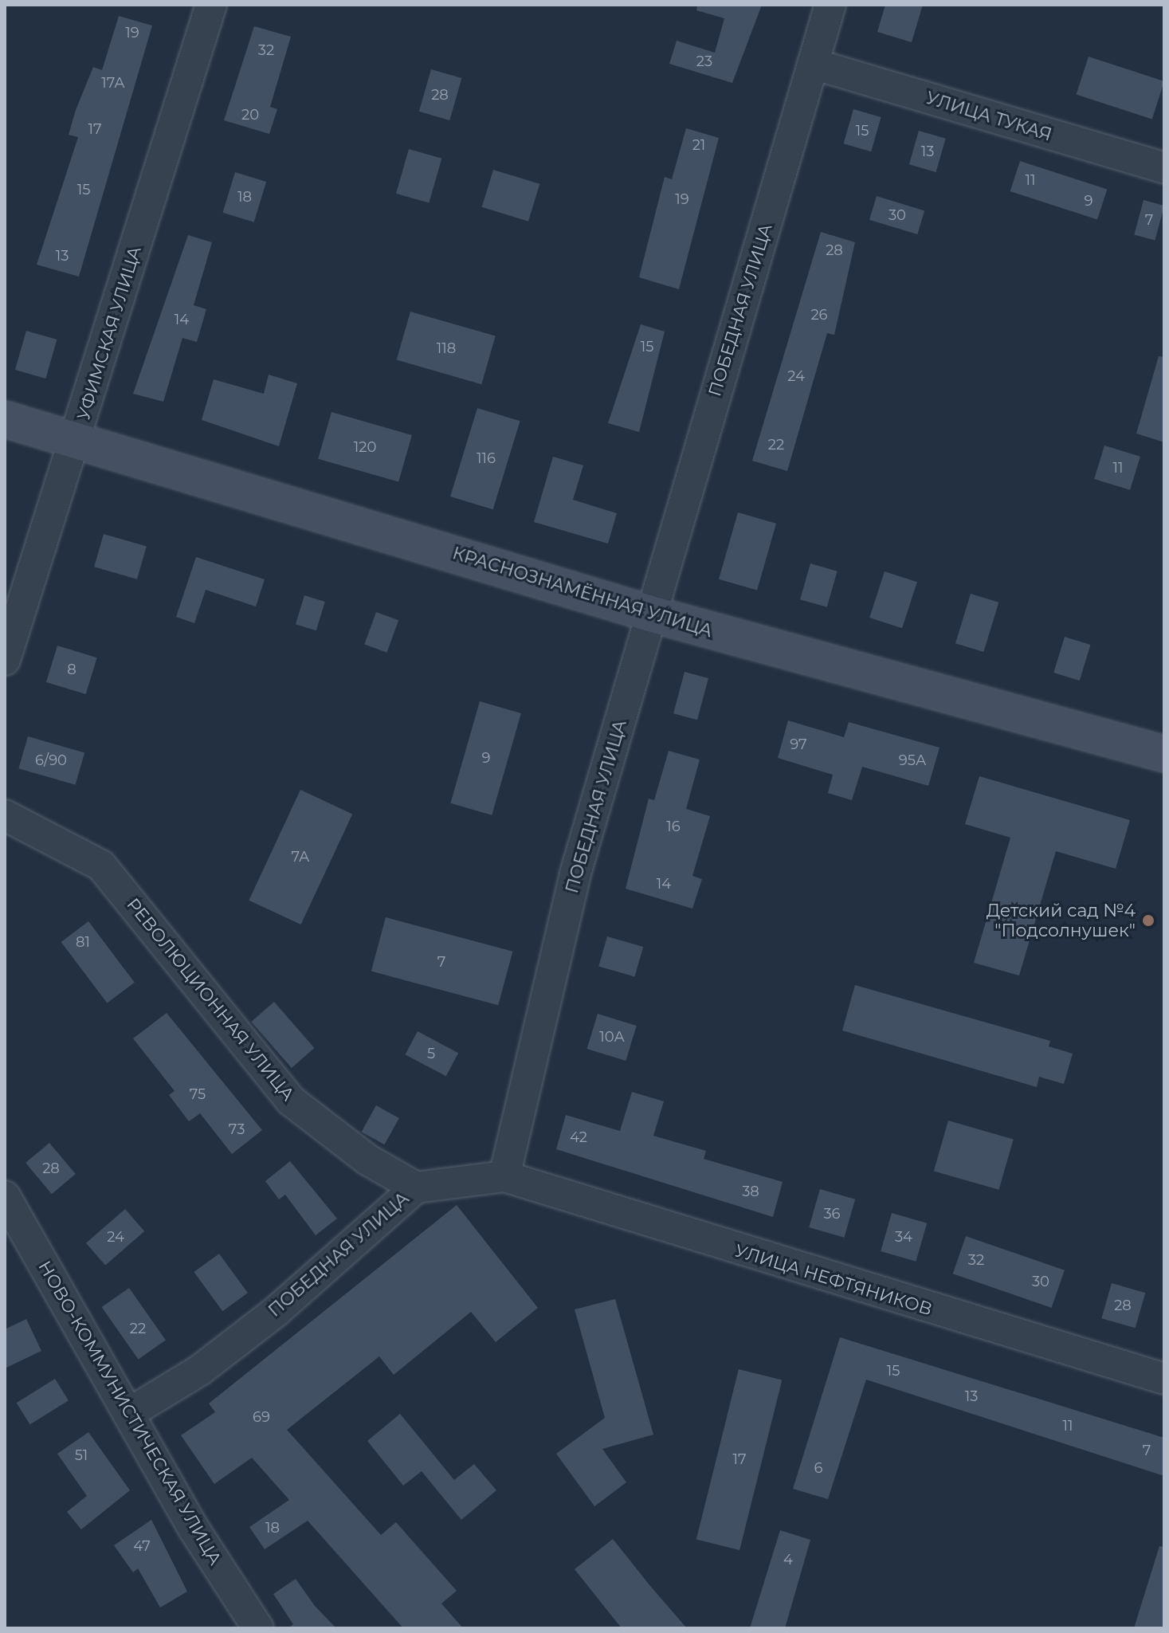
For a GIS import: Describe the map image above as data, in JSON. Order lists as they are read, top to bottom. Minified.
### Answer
{"streets":{"street":["УЛИЦА ТУКАЯ","ПОБЕДНАЯ УЛИЦА","УФИМСКАЯ УЛИЦА","КРАСНОЗНАМЁННАЯ УЛИЦА","РЕВОЛЮЦИОННАЯ УЛИЦА","УЛИЦА НЕФТЯНИКОВ","НОВО-КОММУНИСТИЧЕСКАЯ УЛИЦА"]},"crossings":[["УЛИЦА ТУКАЯ","ПОБЕДНАЯ УЛИЦА"],["ПОБЕДНАЯ УЛИЦА","КРАСНОЗНАМЁННАЯ УЛИЦА"],["ПОБЕДНАЯ УЛИЦА","РЕВОЛЮЦИОННАЯ УЛИЦА"],["ПОБЕДНАЯ УЛИЦА","УЛИЦА НЕФТЯНИКОВ"],["ПОБЕДНАЯ УЛИЦА","НОВО-КОММУНИСТИЧЕСКАЯ УЛИЦА"],["УФИМСКАЯ УЛИЦА","КРАСНОЗНАМЁННАЯ УЛИЦА"]],"places":["Детский сад №4 \"Подсолнушек\""],"house_numbers":["19","32","23","17А","28","20","17","15","21","13","11","15","18","19","9","30","7","28","13","26","14","15","118","24","22","120","116","11","8","97","9","6/90","95А","16","7А","14","81","7","10А","5","75","73","42","28","38","36","24","34","32","30","28","22","15","13","69","11","7","51","17","6","18","47","4"]}
